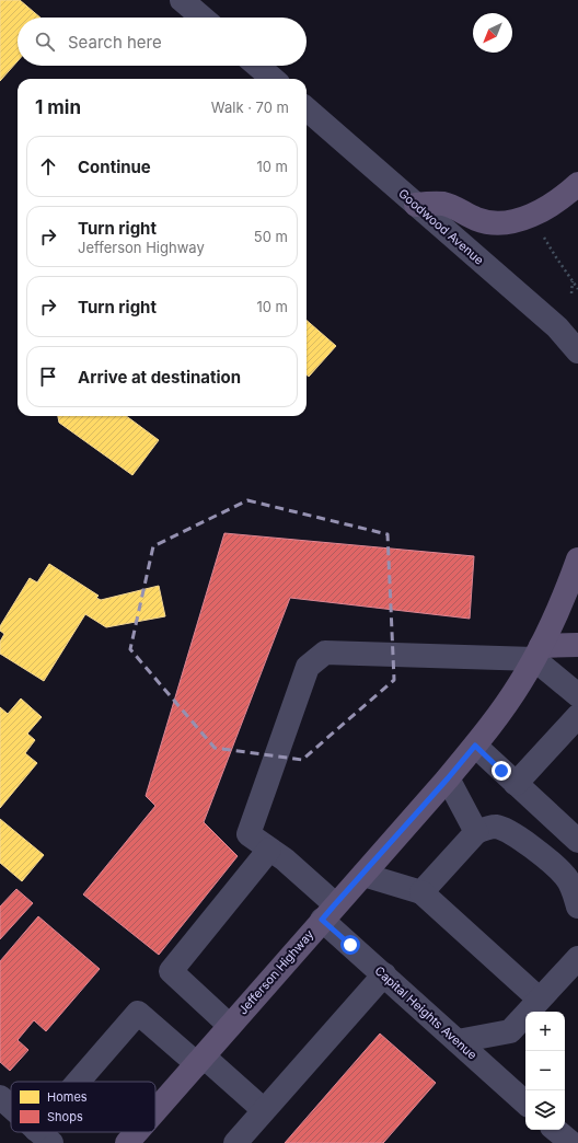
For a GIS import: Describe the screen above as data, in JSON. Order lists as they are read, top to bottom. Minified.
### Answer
{"streets":{"main road":["Jefferson Highway"],"street":["Goodwood Avenue","Capital Heights Avenue"]},"crossings":[["Jefferson Highway","Capital Heights Avenue"]],"legend":["Homes","Shops"],"north":"bottom left","page":{"search":"Search here","heading":["1 min","Walk · 70 m"],"list":[["Continue","10 m"],["Turn right","Jefferson Highway","50 m"],["Turn right","10 m"],"Arrive at destination"],"map_buttons":["+","−"]}}
